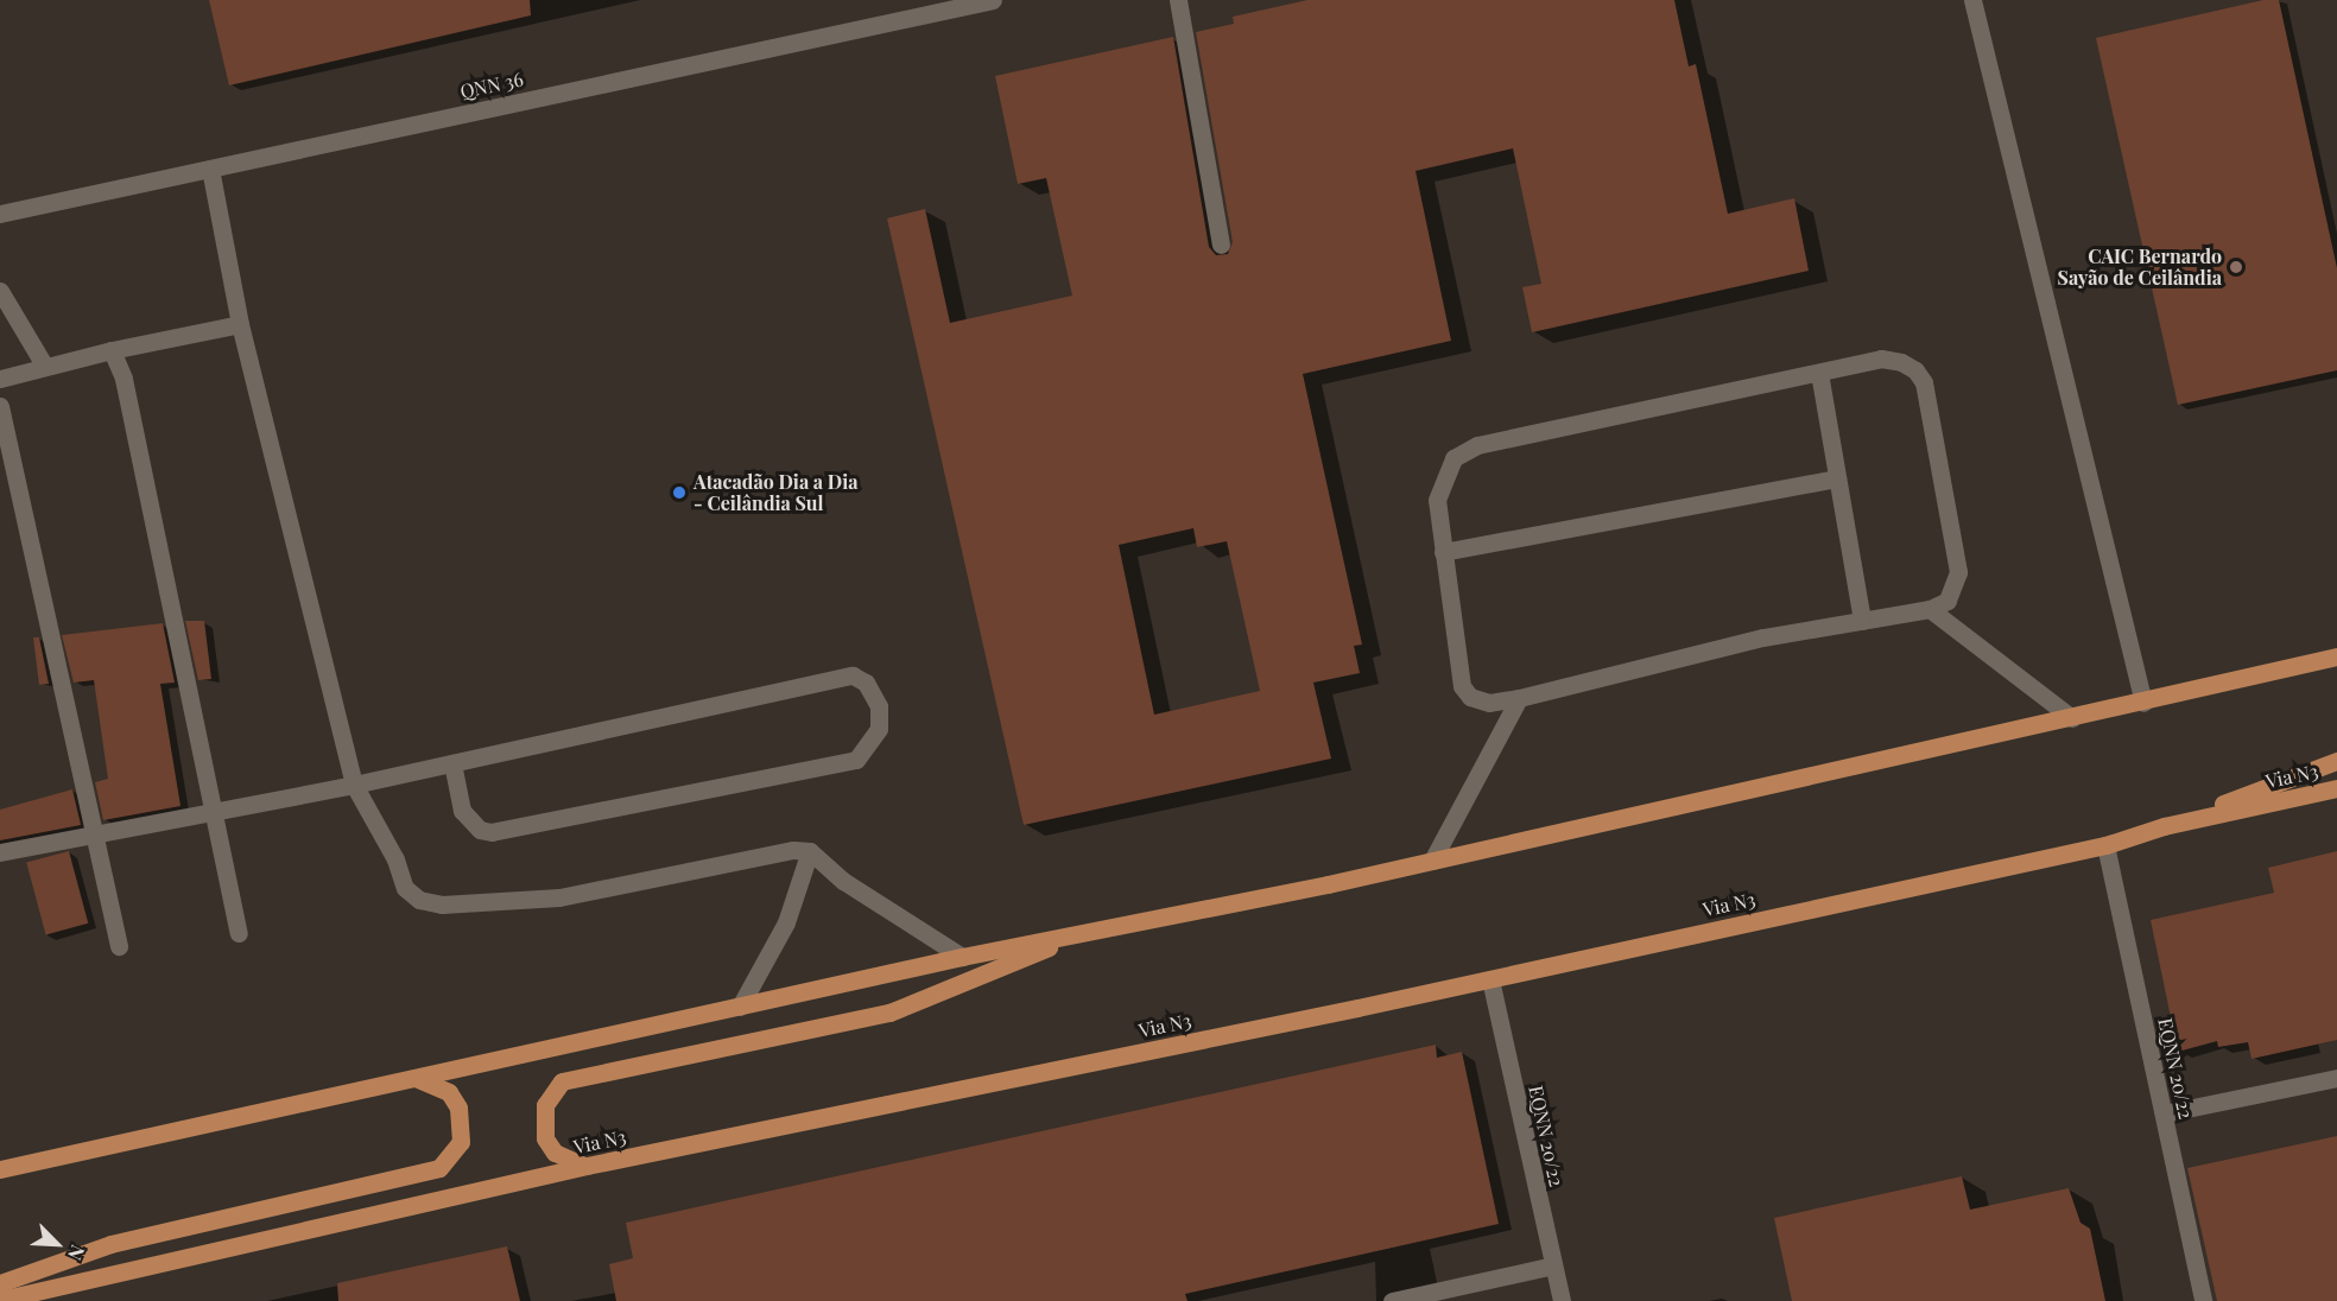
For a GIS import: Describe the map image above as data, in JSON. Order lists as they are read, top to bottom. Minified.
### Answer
{"streets":{"main road":["Via N3"],"street":["QNN 36","EQNN 20/22"]},"crossings":[["Via N3","EQNN 20/22"]],"places":["CAIC Bernardo Sayão de Ceilândia","Atacadão Dia a Dia - Ceilândia Sul"],"north":"bottom right"}
